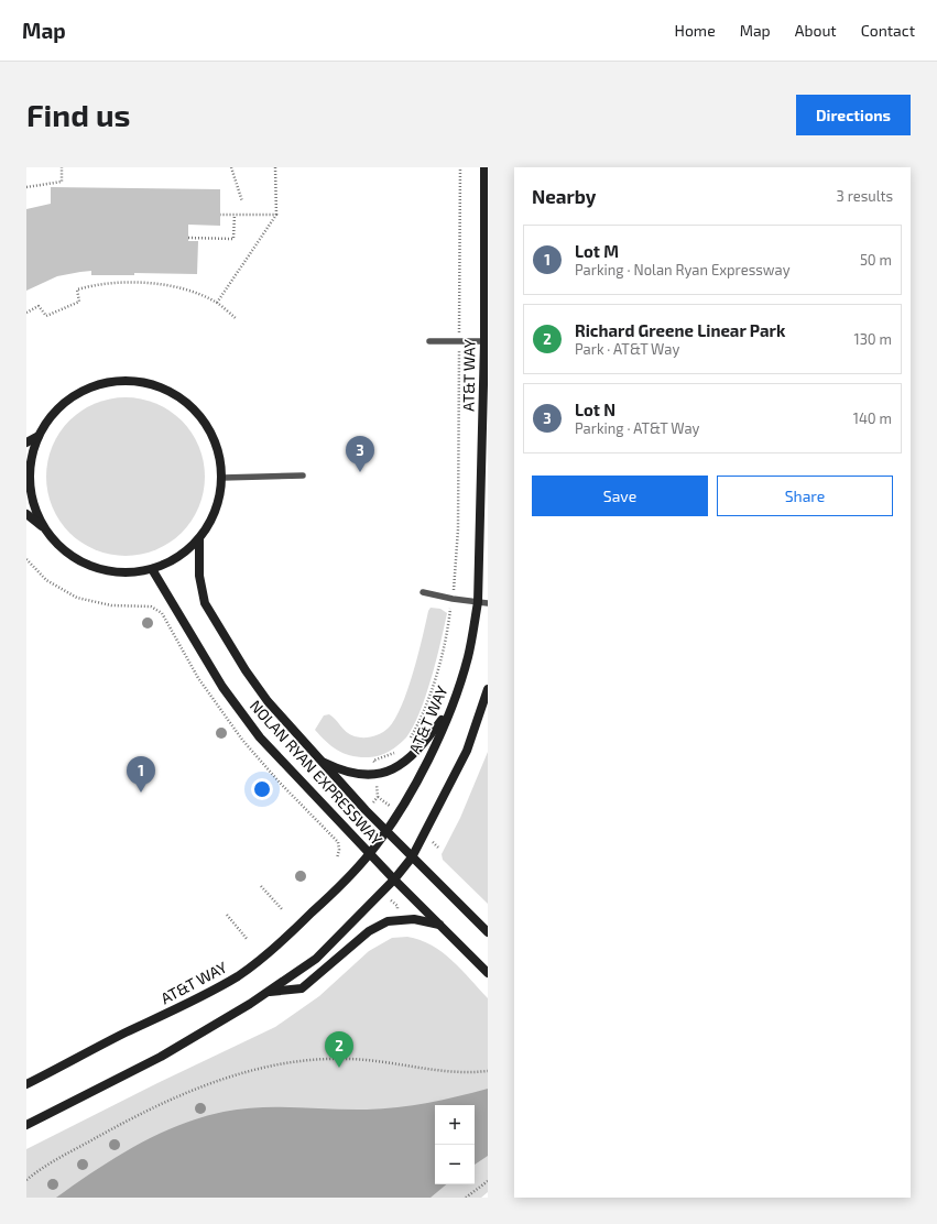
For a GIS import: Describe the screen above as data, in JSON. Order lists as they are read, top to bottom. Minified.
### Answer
{"streets":{"main road":["AT&T WAY","NOLAN RYAN EXPRESSWAY"]},"crossings":[["AT&T WAY","NOLAN RYAN EXPRESSWAY"]],"page":{"header":"Map","nav":["Home","Map","About","Contact"],"buttons":["Directions",["Save","Share"]],"title":"Find us","heading":["Nearby","3 results"],"list":[{"mark":"1","name":"Lot M","note":"Parking · Nolan Ryan Expressway","value":"50 m"},{"mark":"2","name":"Richard Greene Linear Park","note":"Park · AT&T Way","value":"130 m"},{"mark":"3","name":"Lot N","note":"Parking · AT&T Way","value":"140 m"}],"pins":["3","1","2"],"map_buttons":["+","−"]}}
